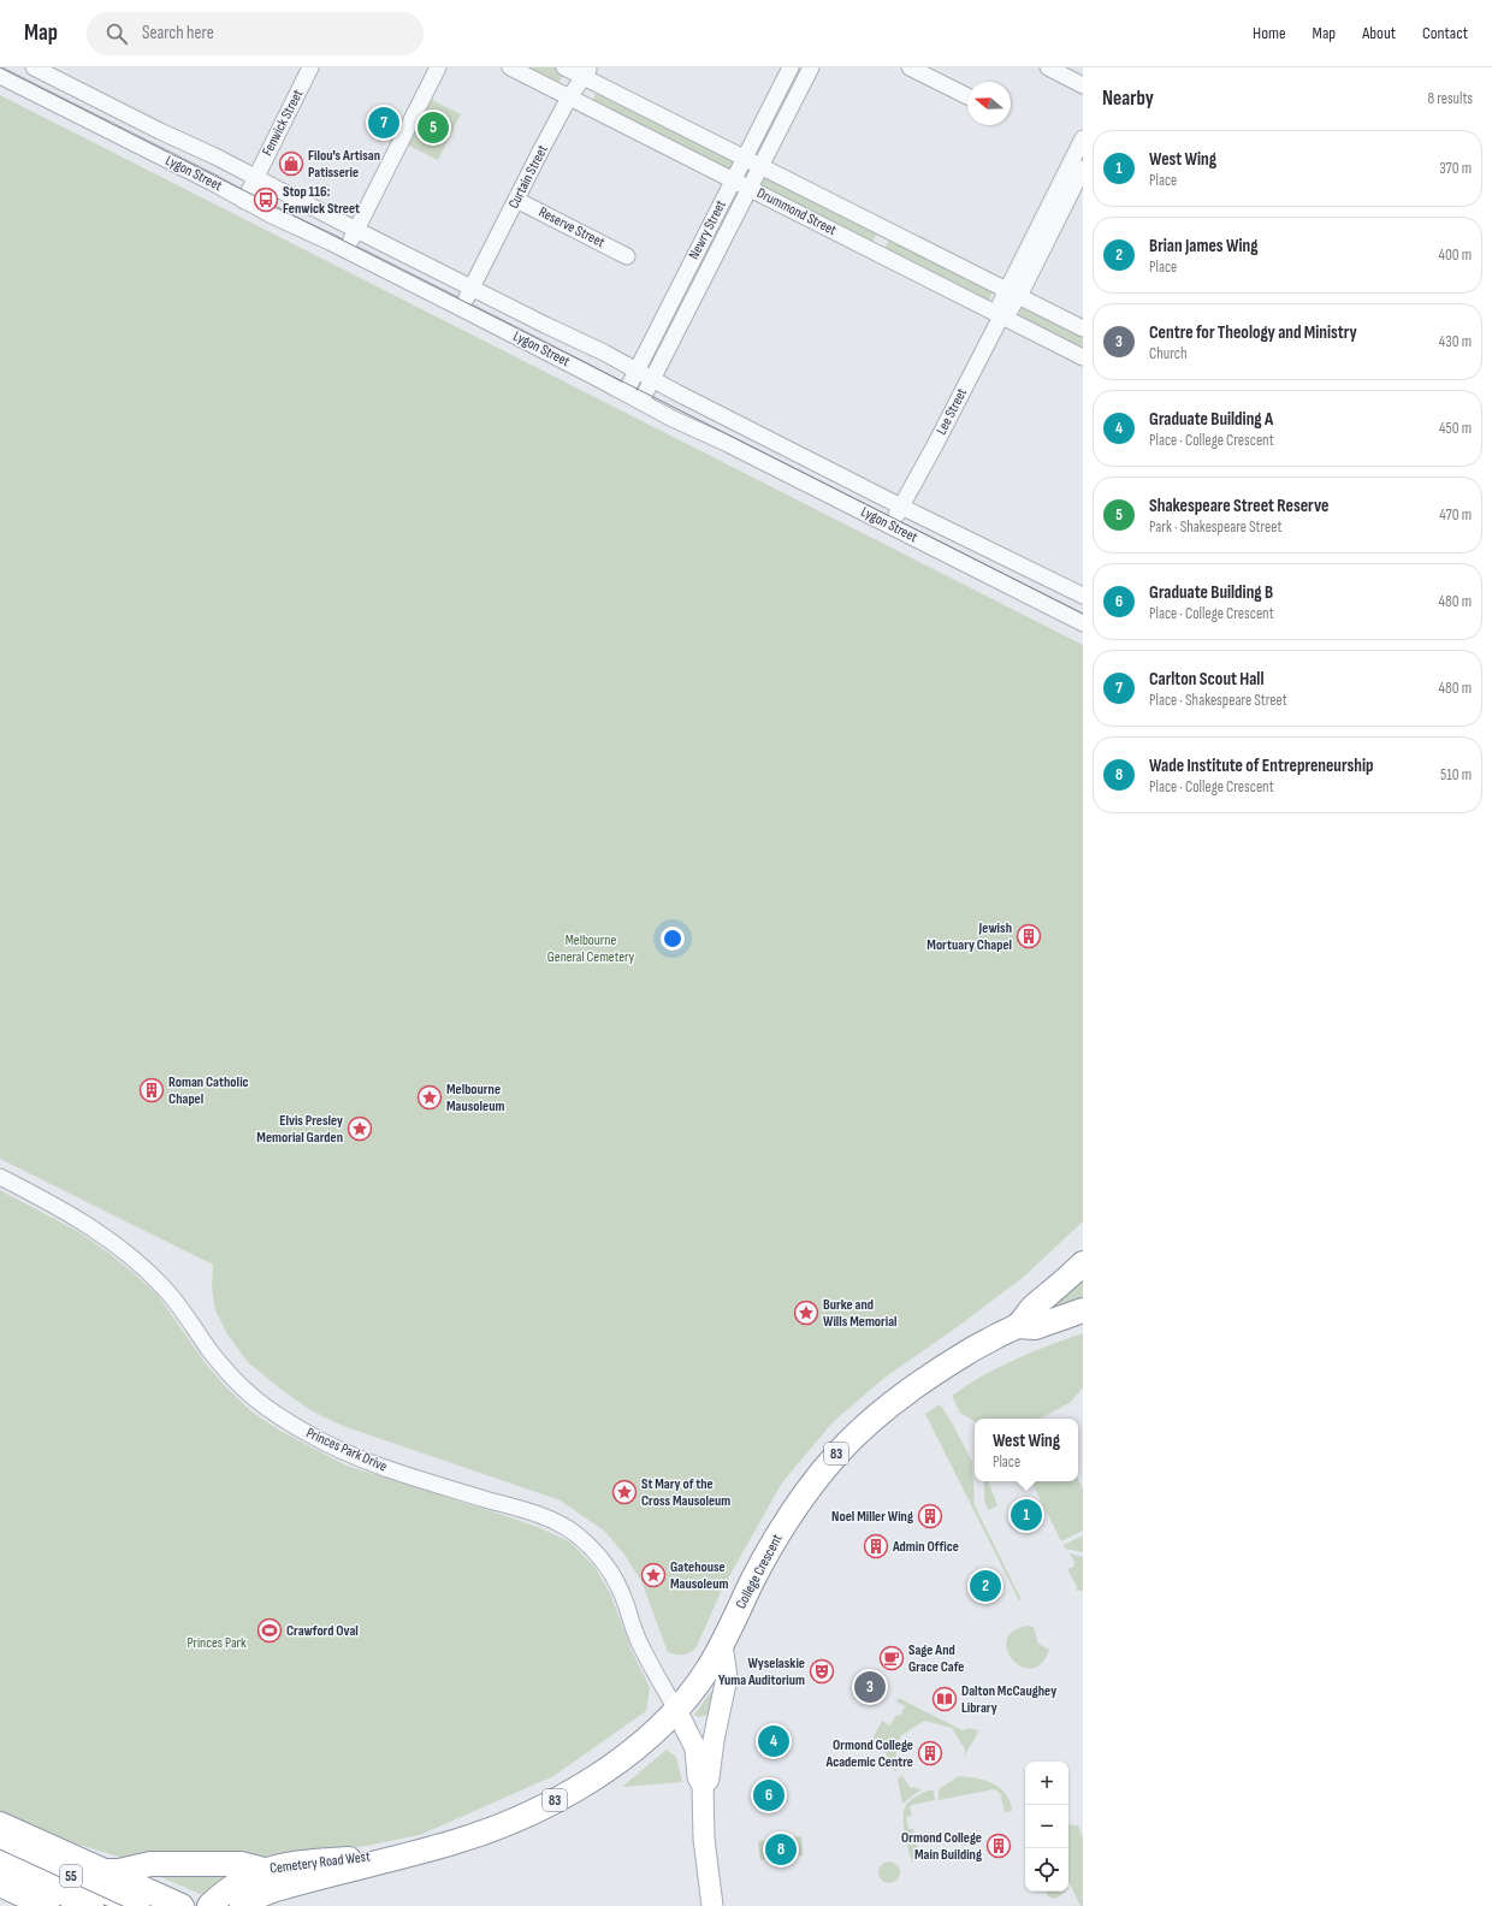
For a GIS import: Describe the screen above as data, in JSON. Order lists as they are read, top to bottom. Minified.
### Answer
{"streets":{"highway":["83","College Crescent","Cemetery Road West","55"],"street":["Fenwick Street","Lygon Street","Curtain Street","Drummond Street","Reserve Street","Newry Street","Lee Street","Princes Park Drive"]},"crossings":[["Fenwick Street","Lygon Street"],["Lygon Street","Curtain Street"],["Lygon Street","Newry Street"],["Lygon Street","Lee Street"],["Curtain Street","Drummond Street"],["Curtain Street","Reserve Street"],["Drummond Street","Newry Street"],["Drummond Street","Lee Street"],["Princes Park Drive","College Crescent"],["Princes Park Drive","Cemetery Road West"],["College Crescent","Cemetery Road West"]],"parks":["Melbourne General Cemetery","Princes Park"],"places":{"shop":["Filou's Artisan Patisserie"],"bus stop":["Stop 116: Fenwick Street"],"building":["Jewish Mortuary Chapel","Roman Catholic Chapel","Noel Miller Wing","Admin Office","Ormond College Academic Centre","Ormond College Main Building"],"place":["Melbourne Mausoleum","Elvis Presley Memorial Garden","Burke and Wills Memorial","St Mary of the Cross Mausoleum","Gatehouse Mausoleum"],"sports":["Crawford Oval"],"cafe":["Sage And Grace Cafe"],"theatre":["Wyselaskie Yuma Auditorium"],"library":["Dalton McCaughey Library"]},"north":"left","page":{"header":"Map","search":"Search here","nav":["Home","Map","About","Contact"],"heading":["Nearby","8 results"],"pins":["7","5","1","2","3","4","6","8"],"list":[{"mark":"1","name":"West Wing","note":"Place","value":"370 m"},{"mark":"2","name":"Brian James Wing","note":"Place","value":"400 m"},{"mark":"3","name":"Centre for Theology and Ministry","note":"Church","value":"430 m"},{"mark":"4","name":"Graduate Building A","note":"Place · College Crescent","value":"450 m"},{"mark":"5","name":"Shakespeare Street Reserve","note":"Park · Shakespeare Street","value":"470 m"},{"mark":"6","name":"Graduate Building B","note":"Place · College Crescent","value":"480 m"},{"mark":"7","name":"Carlton Scout Hall","note":"Place · Shakespeare Street","value":"480 m"},{"mark":"8","name":"Wade Institute of Entrepreneurship","note":"Place · College Crescent","value":"510 m"}],"popup":["West Wing","Place"],"map_buttons":["+","−"]}}
